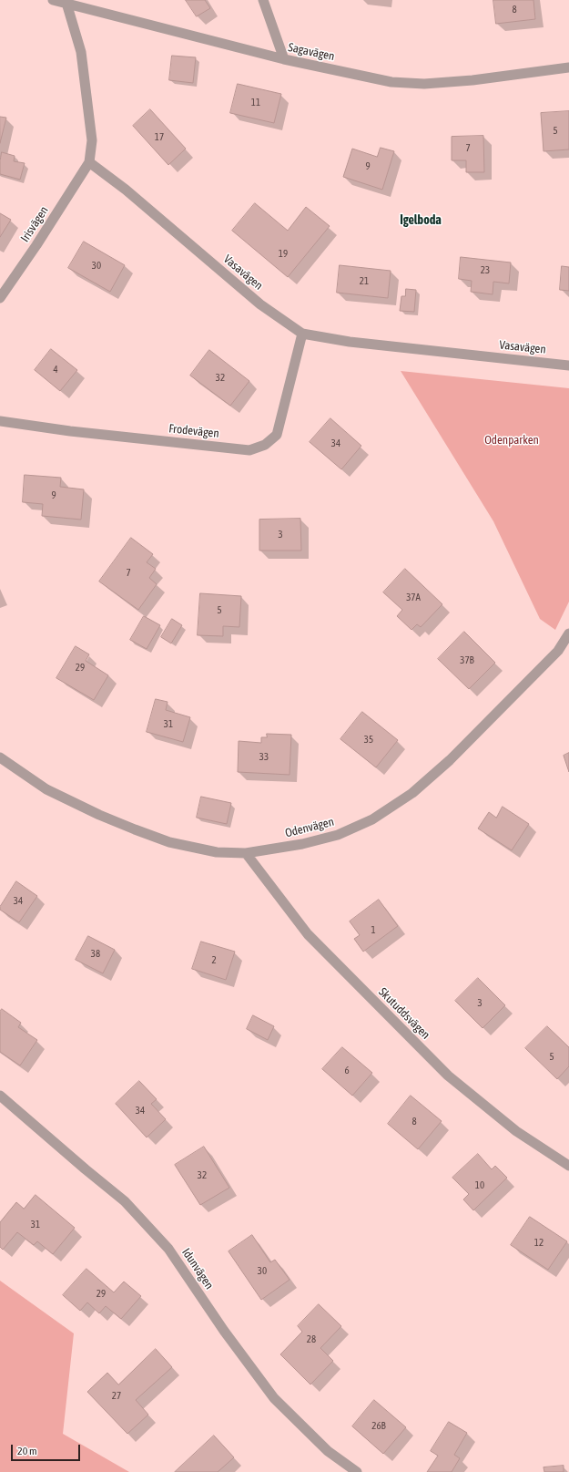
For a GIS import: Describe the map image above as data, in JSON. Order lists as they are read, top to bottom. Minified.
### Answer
{"streets":{"street":["Sagavägen","Irisvägen","Vasavägen","Frodevägen","Odenvägen","Skutuddsvägen","Idunvägen"]},"crossings":[["Irisvägen","Vasavägen"],["Vasavägen","Frodevägen"],["Odenvägen","Skutuddsvägen"]],"districts":["Igelboda"],"parks":["Odenparken"],"house_numbers":["8","11","5","17","7","9","19","30","23","21","4","32","34","9","3","7","37A","5","37B","29","31","35","33","34","1","38","2","3","5","6","34","8","32","10","31","12","30","29","28","27","26B"],"scale_bar":"20 m"}
